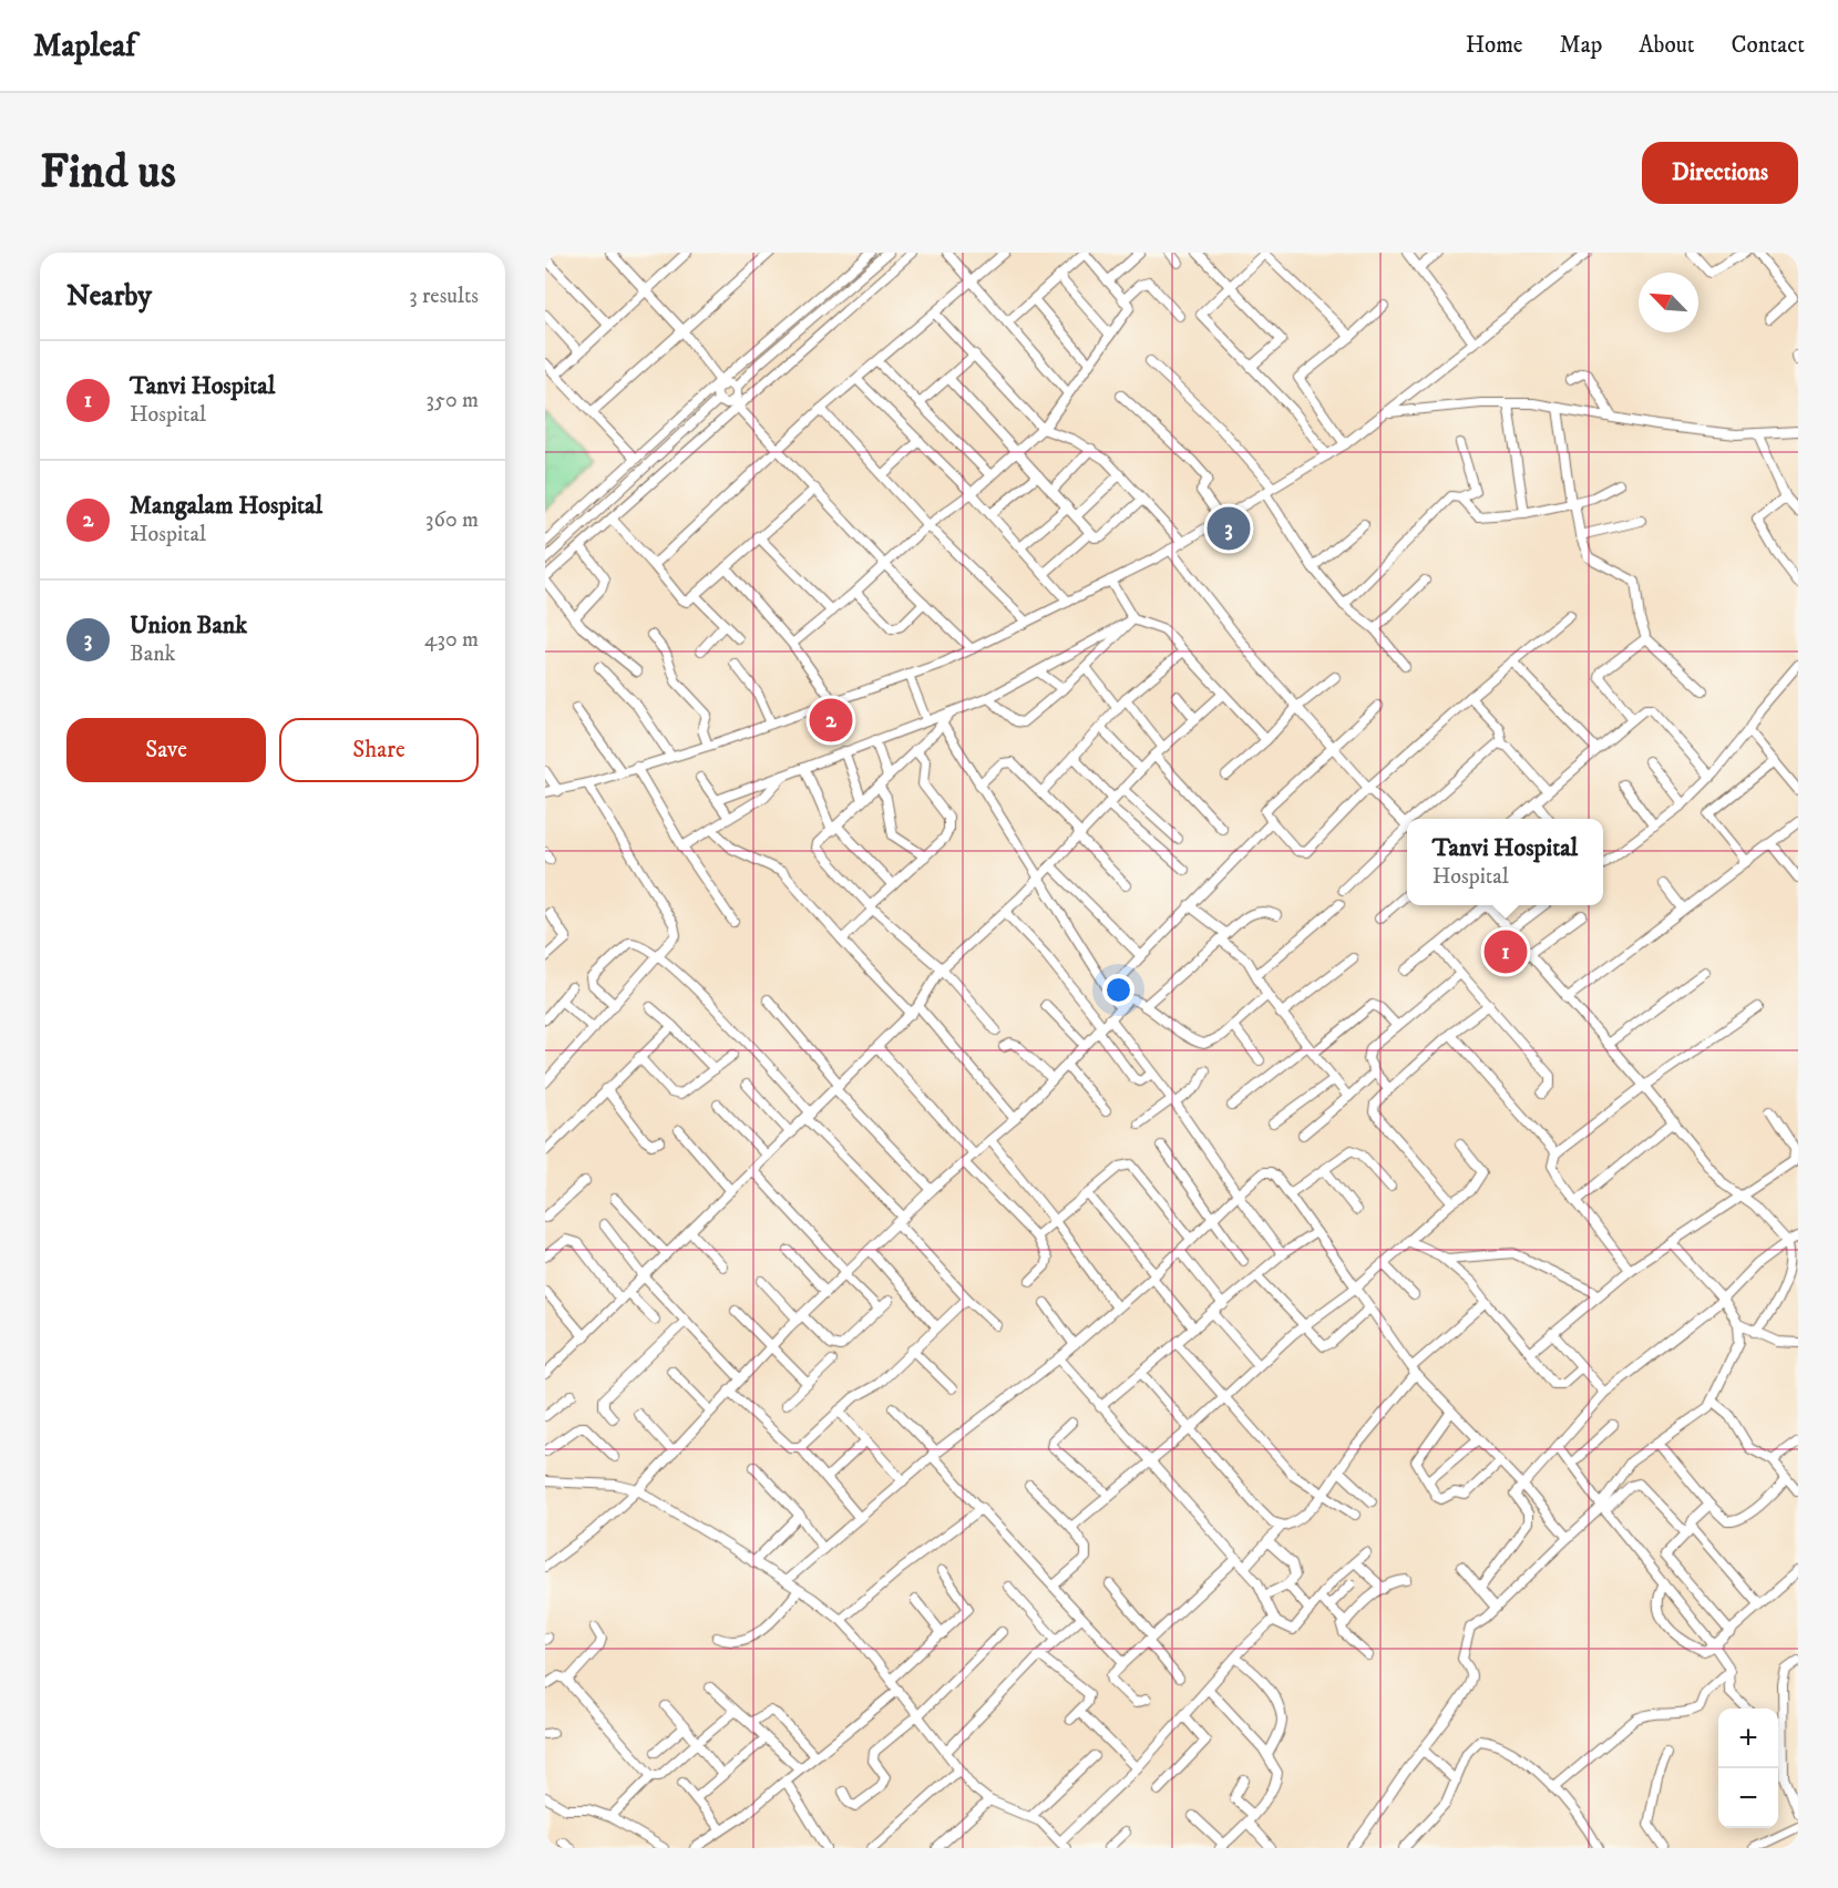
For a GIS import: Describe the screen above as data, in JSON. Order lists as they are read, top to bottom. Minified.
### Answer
{"north":"top left","page":{"header":"Mapleaf","nav":["Home","Map","About","Contact"],"buttons":["Directions",["Save","Share"]],"title":"Find us","heading":["Nearby","3 results"],"list":[{"mark":"1","name":"Tanvi Hospital","note":"Hospital","value":"350 m"},{"mark":"2","name":"Mangalam Hospital","note":"Hospital","value":"360 m"},{"mark":"3","name":"Union Bank","note":"Bank","value":"430 m"}],"pins":["3","2","1"],"popup":["Tanvi Hospital","Hospital"],"map_buttons":["+","−"]}}
